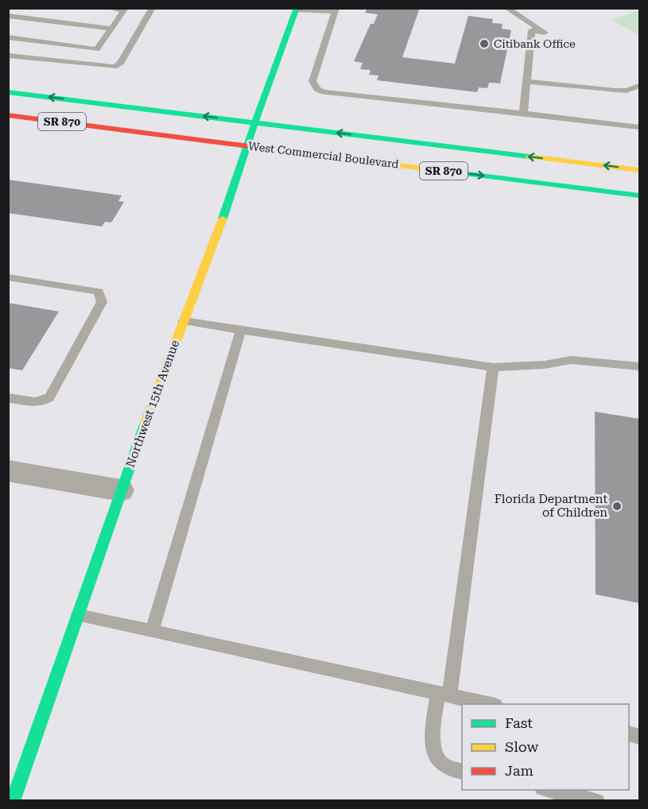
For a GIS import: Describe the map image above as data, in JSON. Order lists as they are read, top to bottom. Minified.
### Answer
{"streets":{"main road":["SR 870","West Commercial Boulevard","Northwest 15th Avenue"]},"crossings":[["West Commercial Boulevard","Northwest 15th Avenue"]],"places":["Citibank Office","Florida Department of Children"],"legend":["Fast","Slow","Jam"]}
